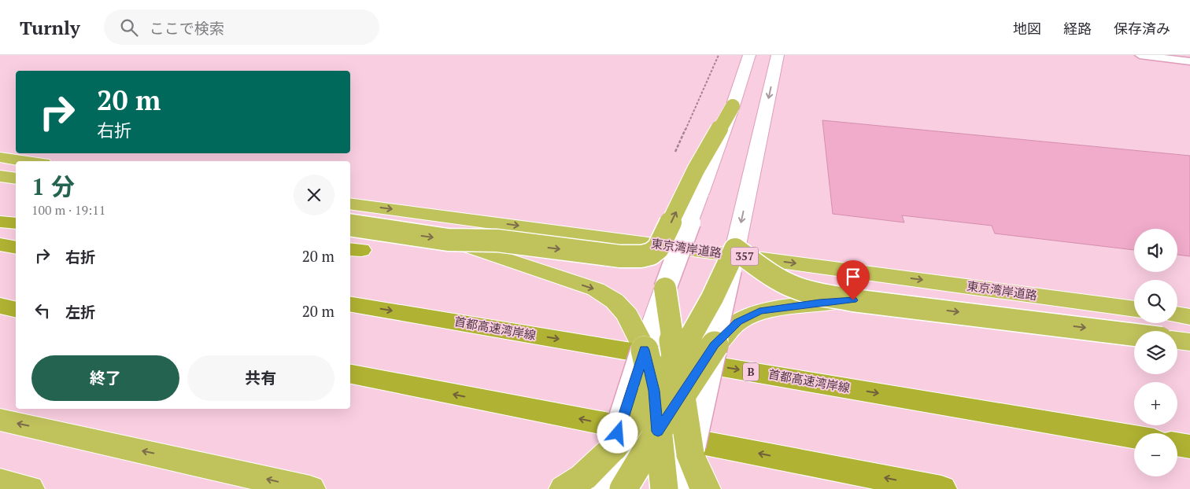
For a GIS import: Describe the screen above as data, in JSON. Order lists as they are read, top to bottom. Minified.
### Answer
{"streets":{"highway":["東京湾岸道路","357","首都高速湾岸線","B"]},"page":{"header":"Turnly","search":"ここで検索","nav":["地図","経路","保存済み"],"turn":["20 m","右折"],"heading":["1 分","100 m · 19:11"],"list":[{"name":"右折","value":"20 m"},{"name":"左折","value":"20 m"}],"map_buttons":["+","−"],"buttons":["終了","共有"]}}
